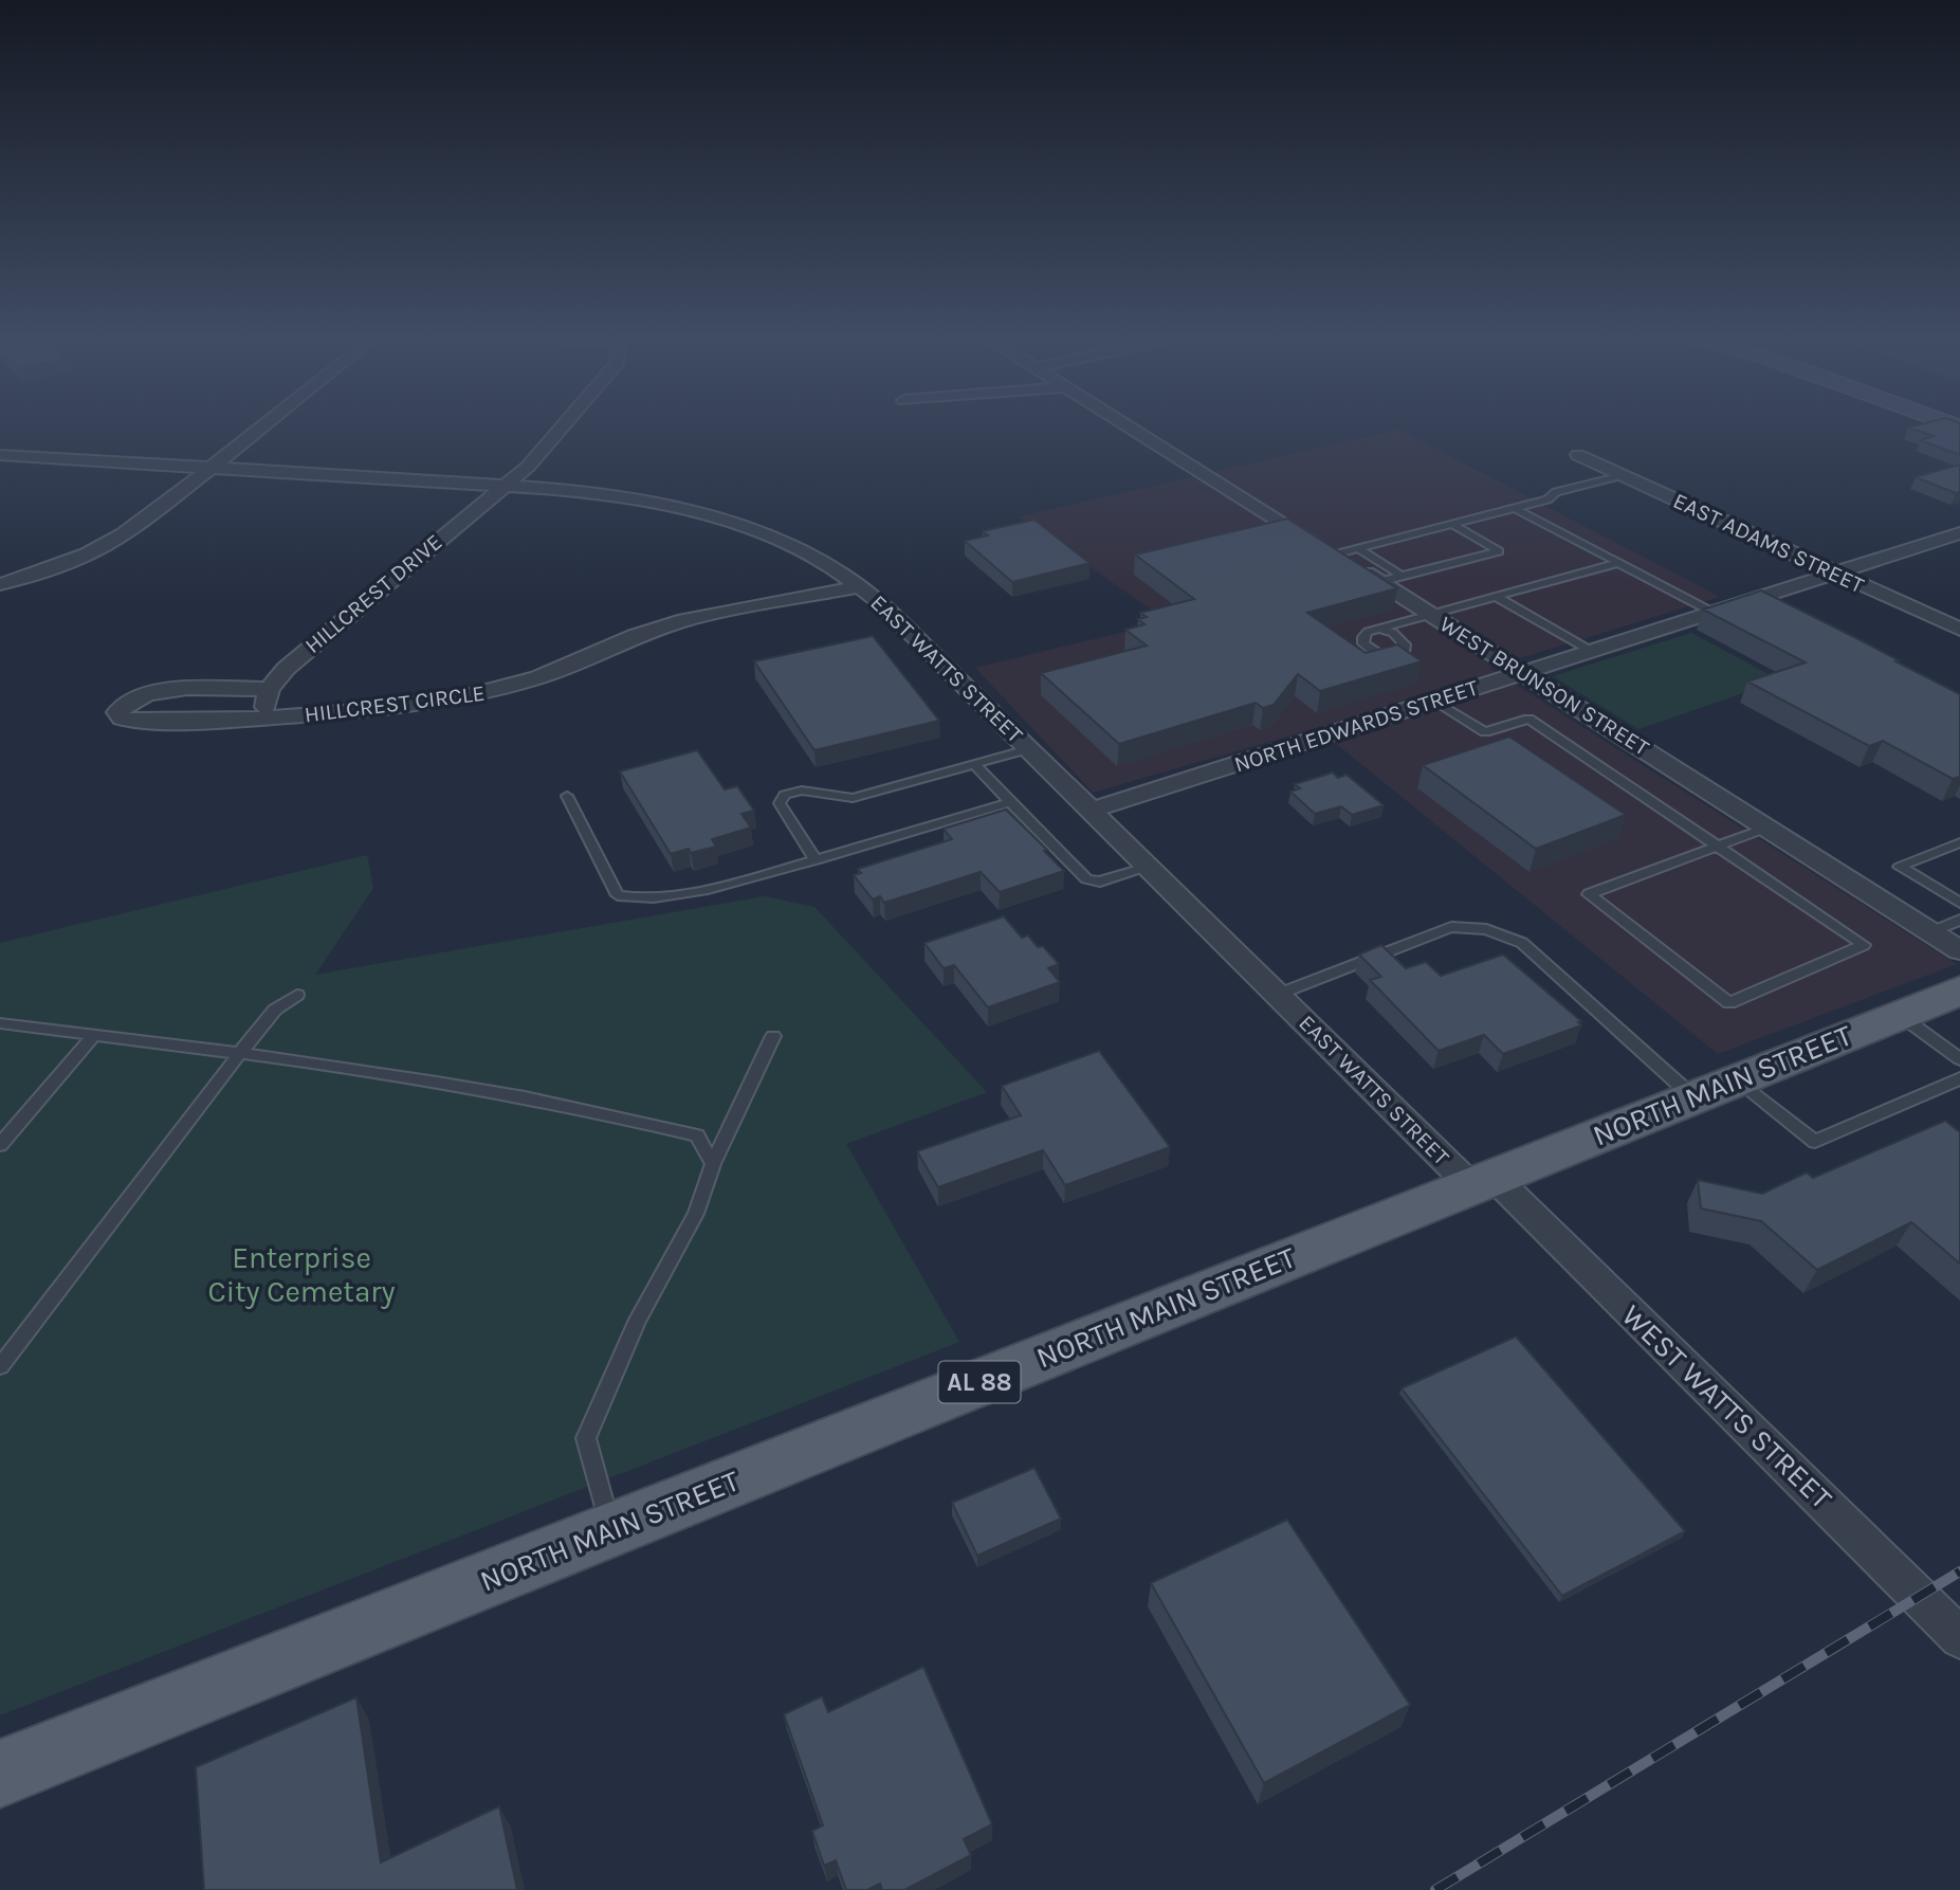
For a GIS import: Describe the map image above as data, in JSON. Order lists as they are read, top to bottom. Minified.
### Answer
{"streets":{"main road":["NORTH MAIN STREET","AL 88"],"street":["EAST ADAMS STREET","HILLCREST DRIVE","EAST WATTS STREET","WEST BRUNSON STREET","HILLCREST CIRCLE","NORTH EDWARDS STREET","WEST WATTS STREET"]},"crossings":[["EAST ADAMS STREET","NORTH EDWARDS STREET"],["HILLCREST DRIVE","EAST WATTS STREET"],["HILLCREST DRIVE","HILLCREST CIRCLE"],["EAST WATTS STREET","HILLCREST CIRCLE"],["EAST WATTS STREET","NORTH EDWARDS STREET"],["EAST WATTS STREET","NORTH MAIN STREET"],["EAST WATTS STREET","WEST WATTS STREET"],["WEST BRUNSON STREET","NORTH EDWARDS STREET"],["NORTH MAIN STREET","WEST WATTS STREET"]],"parks":["Enterprise City Cemetary"]}
